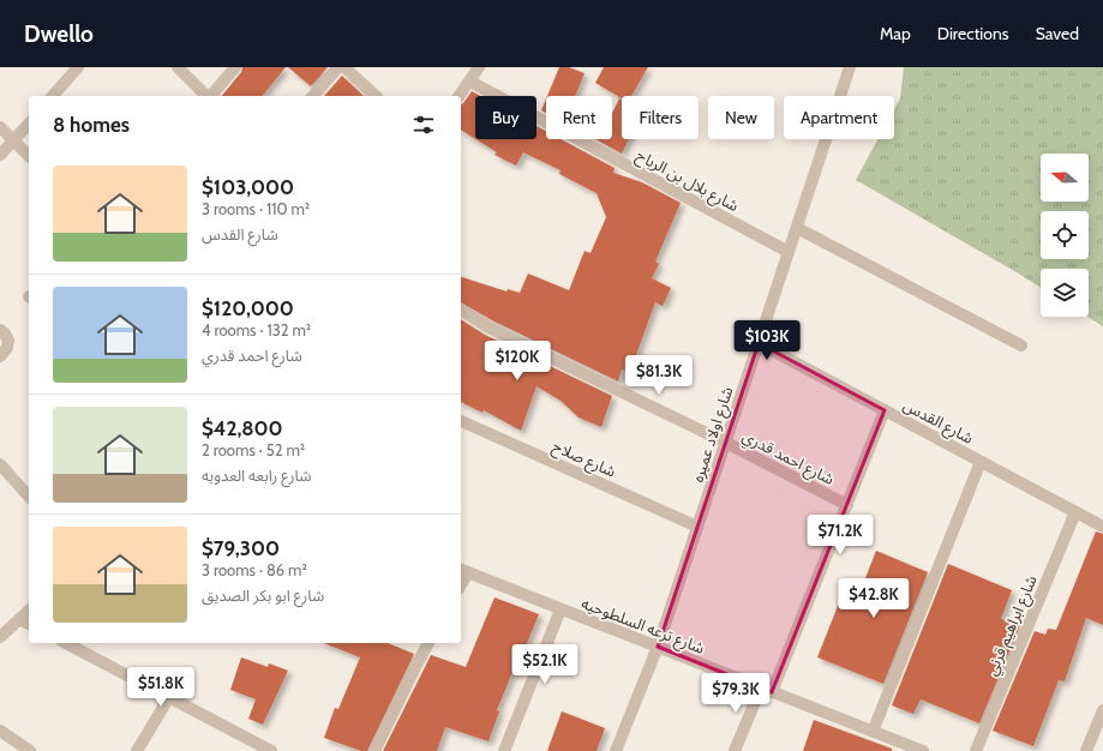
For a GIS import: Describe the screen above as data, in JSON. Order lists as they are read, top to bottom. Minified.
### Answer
{"streets":{"street":["شارع بلال بن الرباح","شارع القدس","شارع اولاد عميره","شارع احمد قدري","شارع صلاح","شارع ترعه السلطوحيه","شارع ابراهيم قرني"]},"crossings":[["شارع بلال بن الرباح","شارع اولاد عميره"],["شارع القدس","شارع اولاد عميره"],["شارع القدس","شارع ابراهيم قرني"],["شارع اولاد عميره","شارع احمد قدري"],["شارع اولاد عميره","شارع صلاح"],["شارع اولاد عميره","شارع ترعه السلطوحيه"]],"north":"left","page":{"header":"Dwello","nav":["Map","Directions","Saved"],"chip":["Buy","Rent","Filters","New","Apartment"],"heading":"8 homes","list":[{"name":"$103,000","note":"3 rooms · 110 m² · شارع القدس"},{"name":"$120,000","note":"4 rooms · 132 m² · شارع احمد قدري"},{"name":"$42,800","note":"2 rooms · 52 m² · شارع رابعه العدويه"},{"name":"$79,300","note":"3 rooms · 86 m² · شارع ابو بكر الصديق"}],"price":["$103K","$120K","$81.3K","$71.2K","$42.8K","$52.1K","$51.8K","$79.3K"]}}
